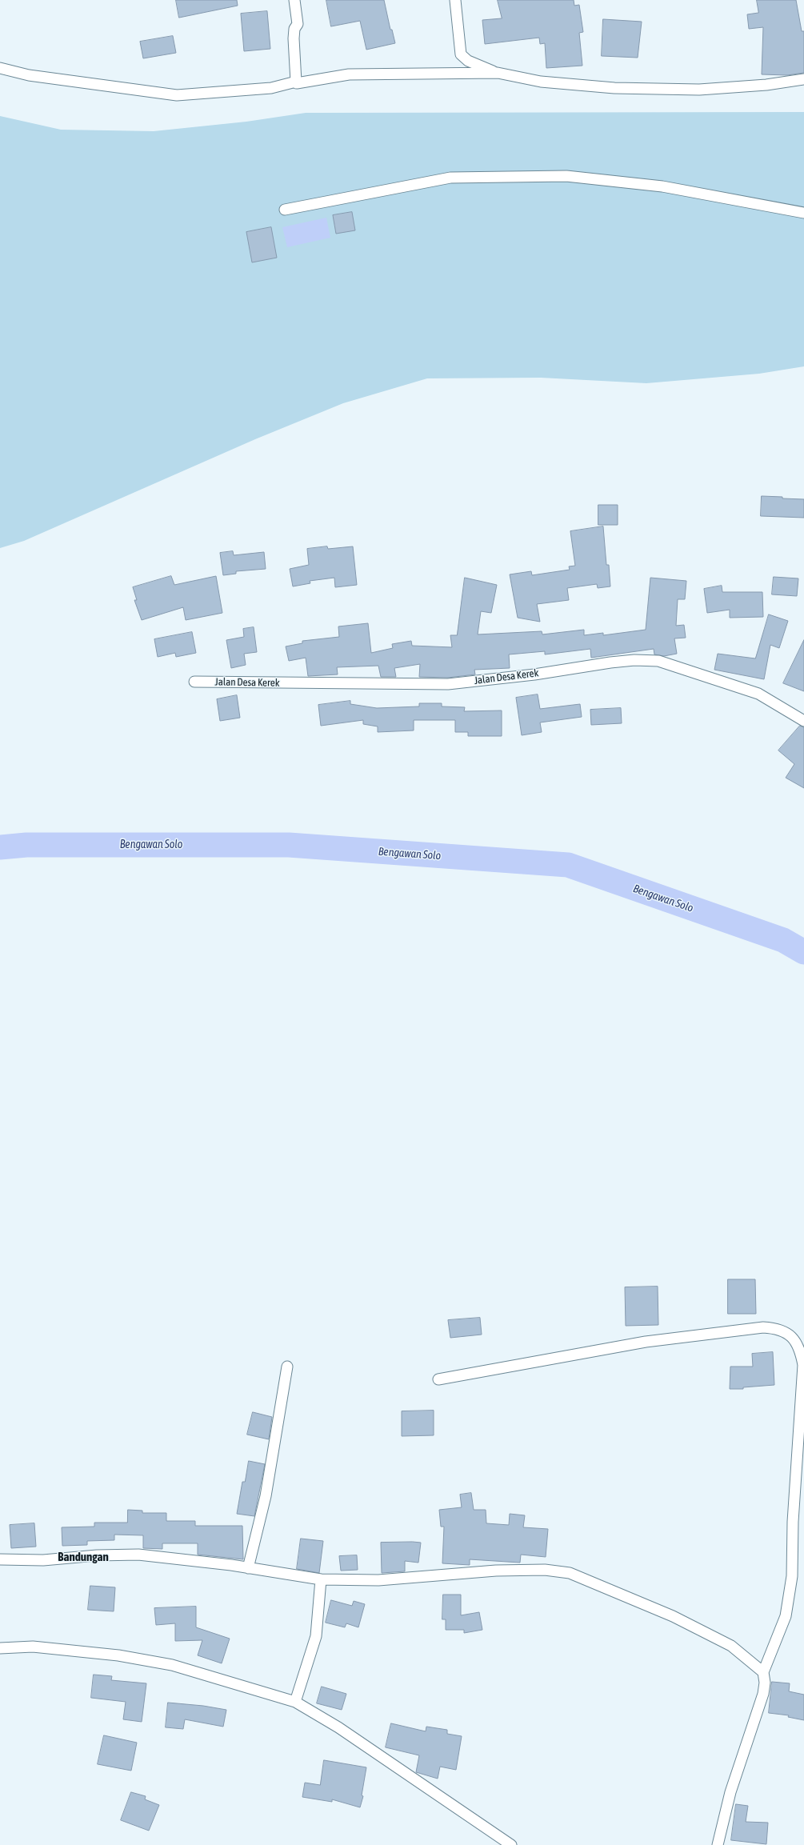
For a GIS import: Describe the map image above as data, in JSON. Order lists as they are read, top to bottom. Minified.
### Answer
{"streets":{"street":["Jalan Desa Kerek"]},"districts":["Bandungan"],"water":["Bengawan Solo"]}
